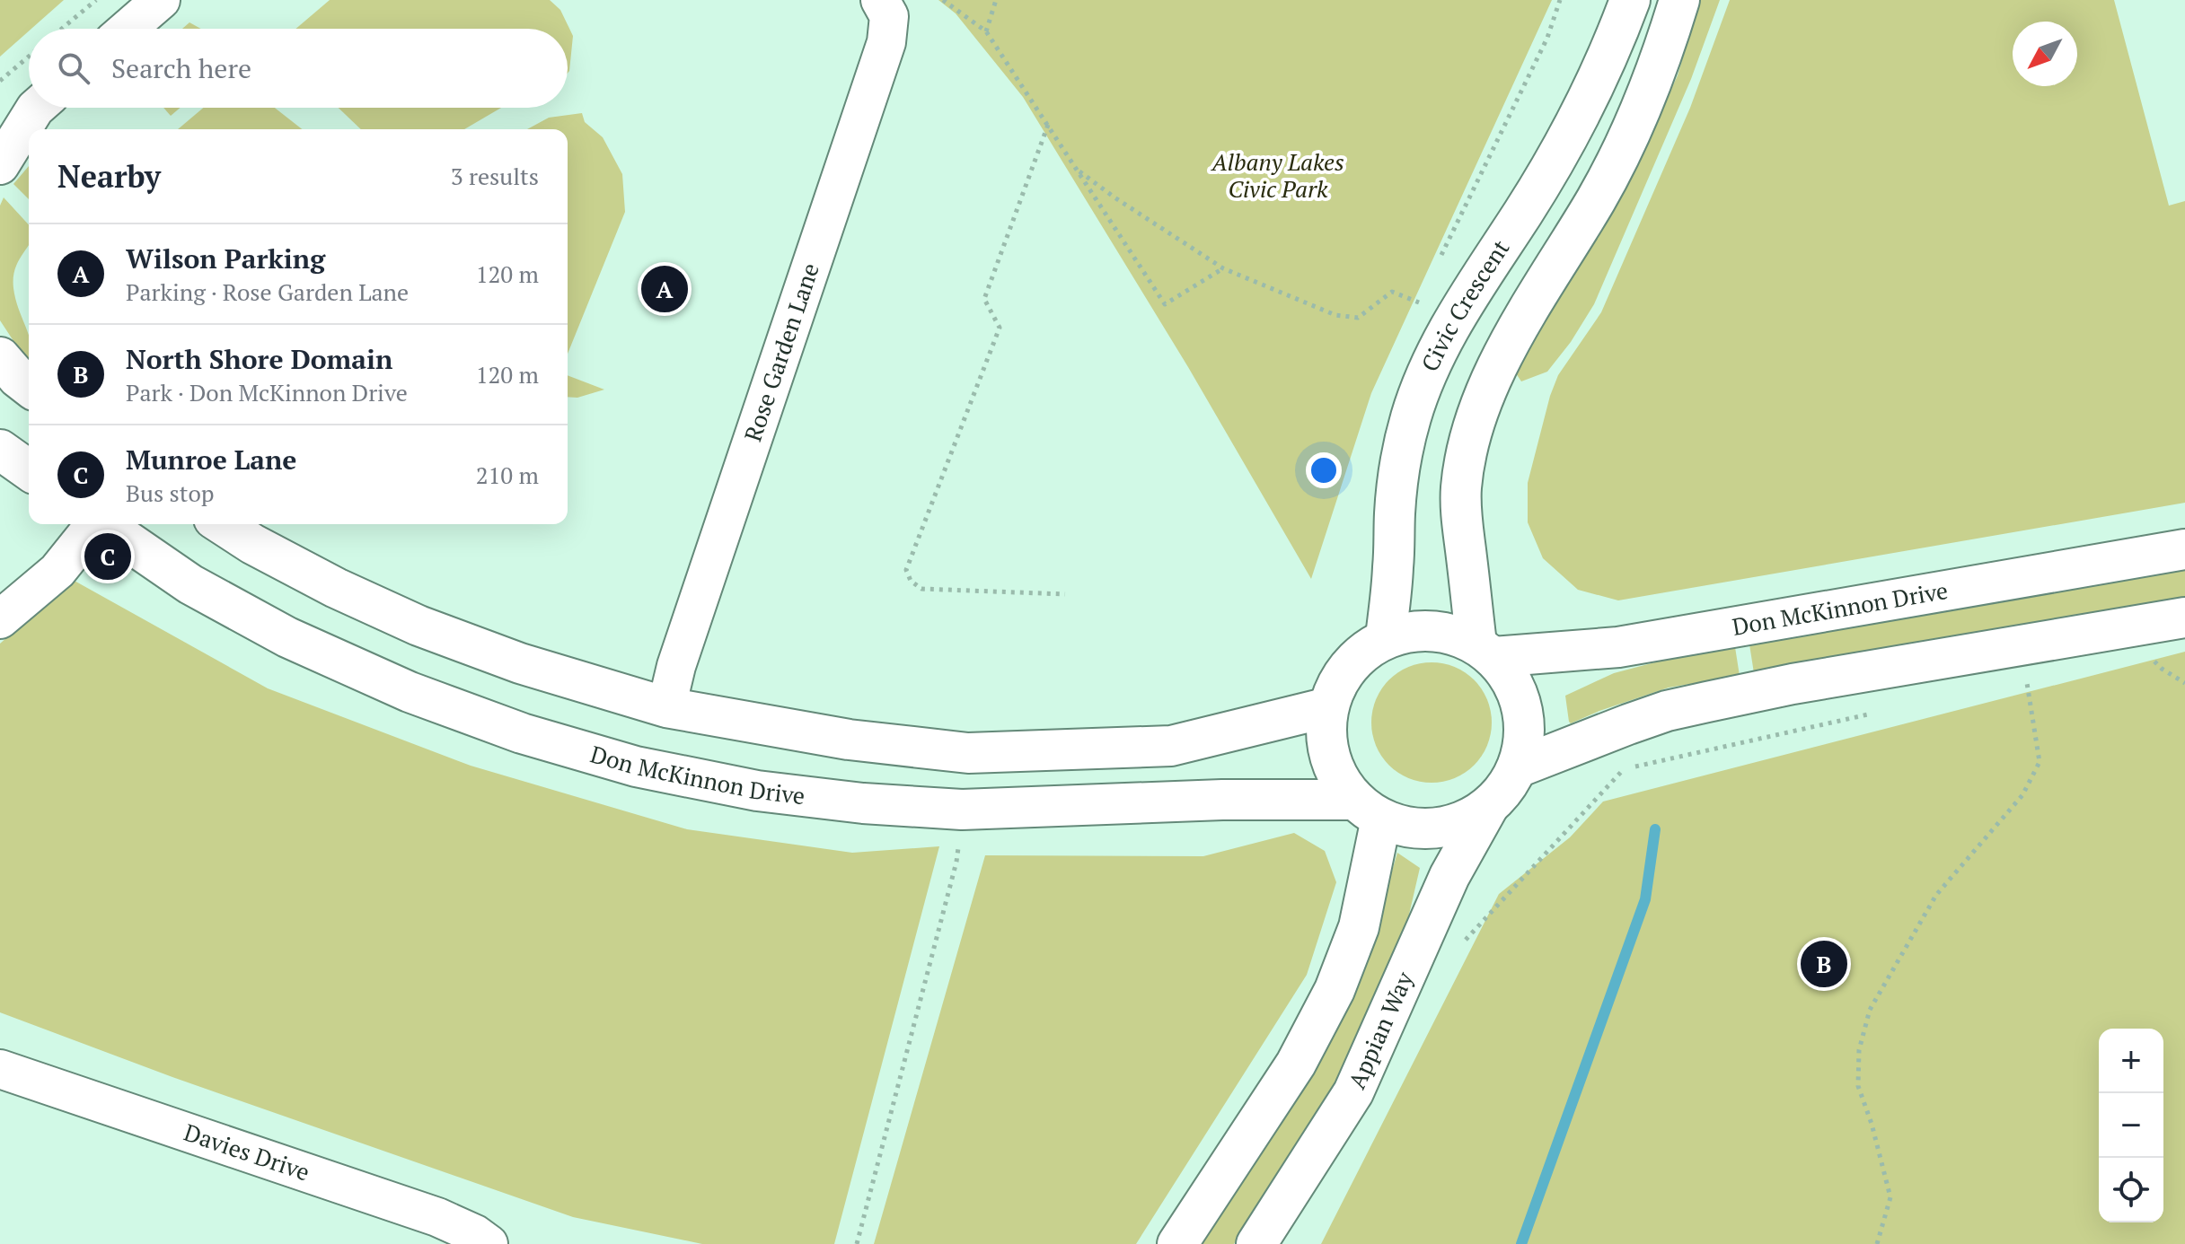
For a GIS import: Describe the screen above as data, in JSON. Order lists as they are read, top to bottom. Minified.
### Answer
{"streets":{"main road":["Civic Crescent","Don McKinnon Drive","Appian Way"],"street":["Rose Garden Lane","Davies Drive"]},"crossings":[["Civic Crescent","Don McKinnon Drive"],["Civic Crescent","Appian Way"],["Don McKinnon Drive","Appian Way"]],"parks":["Albany Lakes Civic Park"],"north":"bottom left","page":{"search":"Search here","heading":["Nearby","3 results"],"list":[{"mark":"A","name":"Wilson Parking","note":"Parking · Rose Garden Lane","value":"120 m"},{"mark":"B","name":"North Shore Domain","note":"Park · Don McKinnon Drive","value":"120 m"},{"mark":"C","name":"Munroe Lane","note":"Bus stop","value":"210 m"}],"pins":["A","C","B"],"map_buttons":["+","−"]}}
